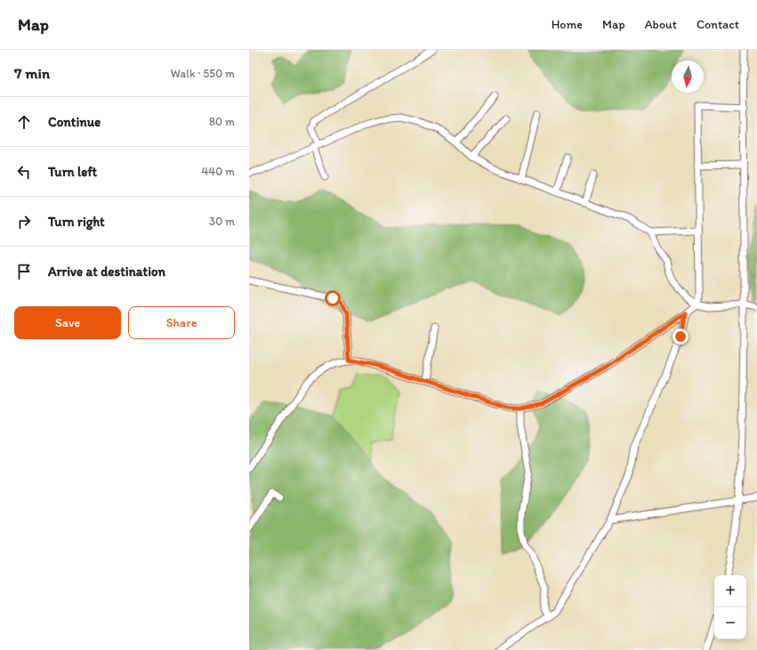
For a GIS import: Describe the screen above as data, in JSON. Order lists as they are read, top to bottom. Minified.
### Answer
{"north":"bottom","page":{"header":"Map","nav":["Home","Map","About","Contact"],"heading":["7 min","Walk · 550 m"],"list":[["Continue","80 m"],["Turn left","440 m"],["Turn right","30 m"],"Arrive at destination"],"buttons":["Save","Share"],"map_buttons":["+","−"]}}
